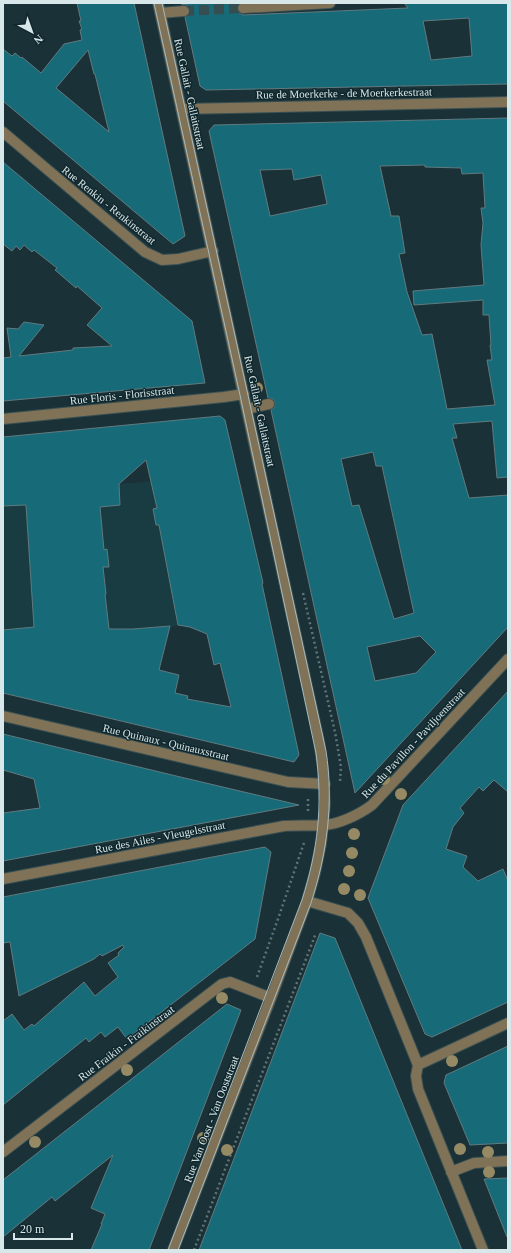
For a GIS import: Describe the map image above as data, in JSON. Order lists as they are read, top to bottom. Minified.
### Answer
{"streets":{"street":["Rue de Moerkerke - de Moerkerkestraat","Rue Gallait - Gallaitstraat","Rue Renkin - Renkinstraat","Rue Floris - Florisstraat","Rue Quinaux - Quinauxstraat","Rue du Pavillon - Paviljoenstraat","Rue des Ailes - Vleugelsstraat","Rue Fraikin - Fraikinstraat","Rue Van Oost - Van Ooststraat"]},"crossings":[["Rue de Moerkerke - de Moerkerkestraat","Rue Gallait - Gallaitstraat"],["Rue Gallait - Gallaitstraat","Rue Renkin - Renkinstraat"],["Rue Gallait - Gallaitstraat","Rue Floris - Florisstraat"],["Rue Gallait - Gallaitstraat","Rue Quinaux - Quinauxstraat"],["Rue Gallait - Gallaitstraat","Rue du Pavillon - Paviljoenstraat"],["Rue Gallait - Gallaitstraat","Rue des Ailes - Vleugelsstraat"],["Rue Gallait - Gallaitstraat","Rue Van Oost - Van Ooststraat"],["Rue du Pavillon - Paviljoenstraat","Rue des Ailes - Vleugelsstraat"],["Rue Fraikin - Fraikinstraat","Rue Van Oost - Van Ooststraat"]],"scale_bar":"20 m","north":"bottom right"}
